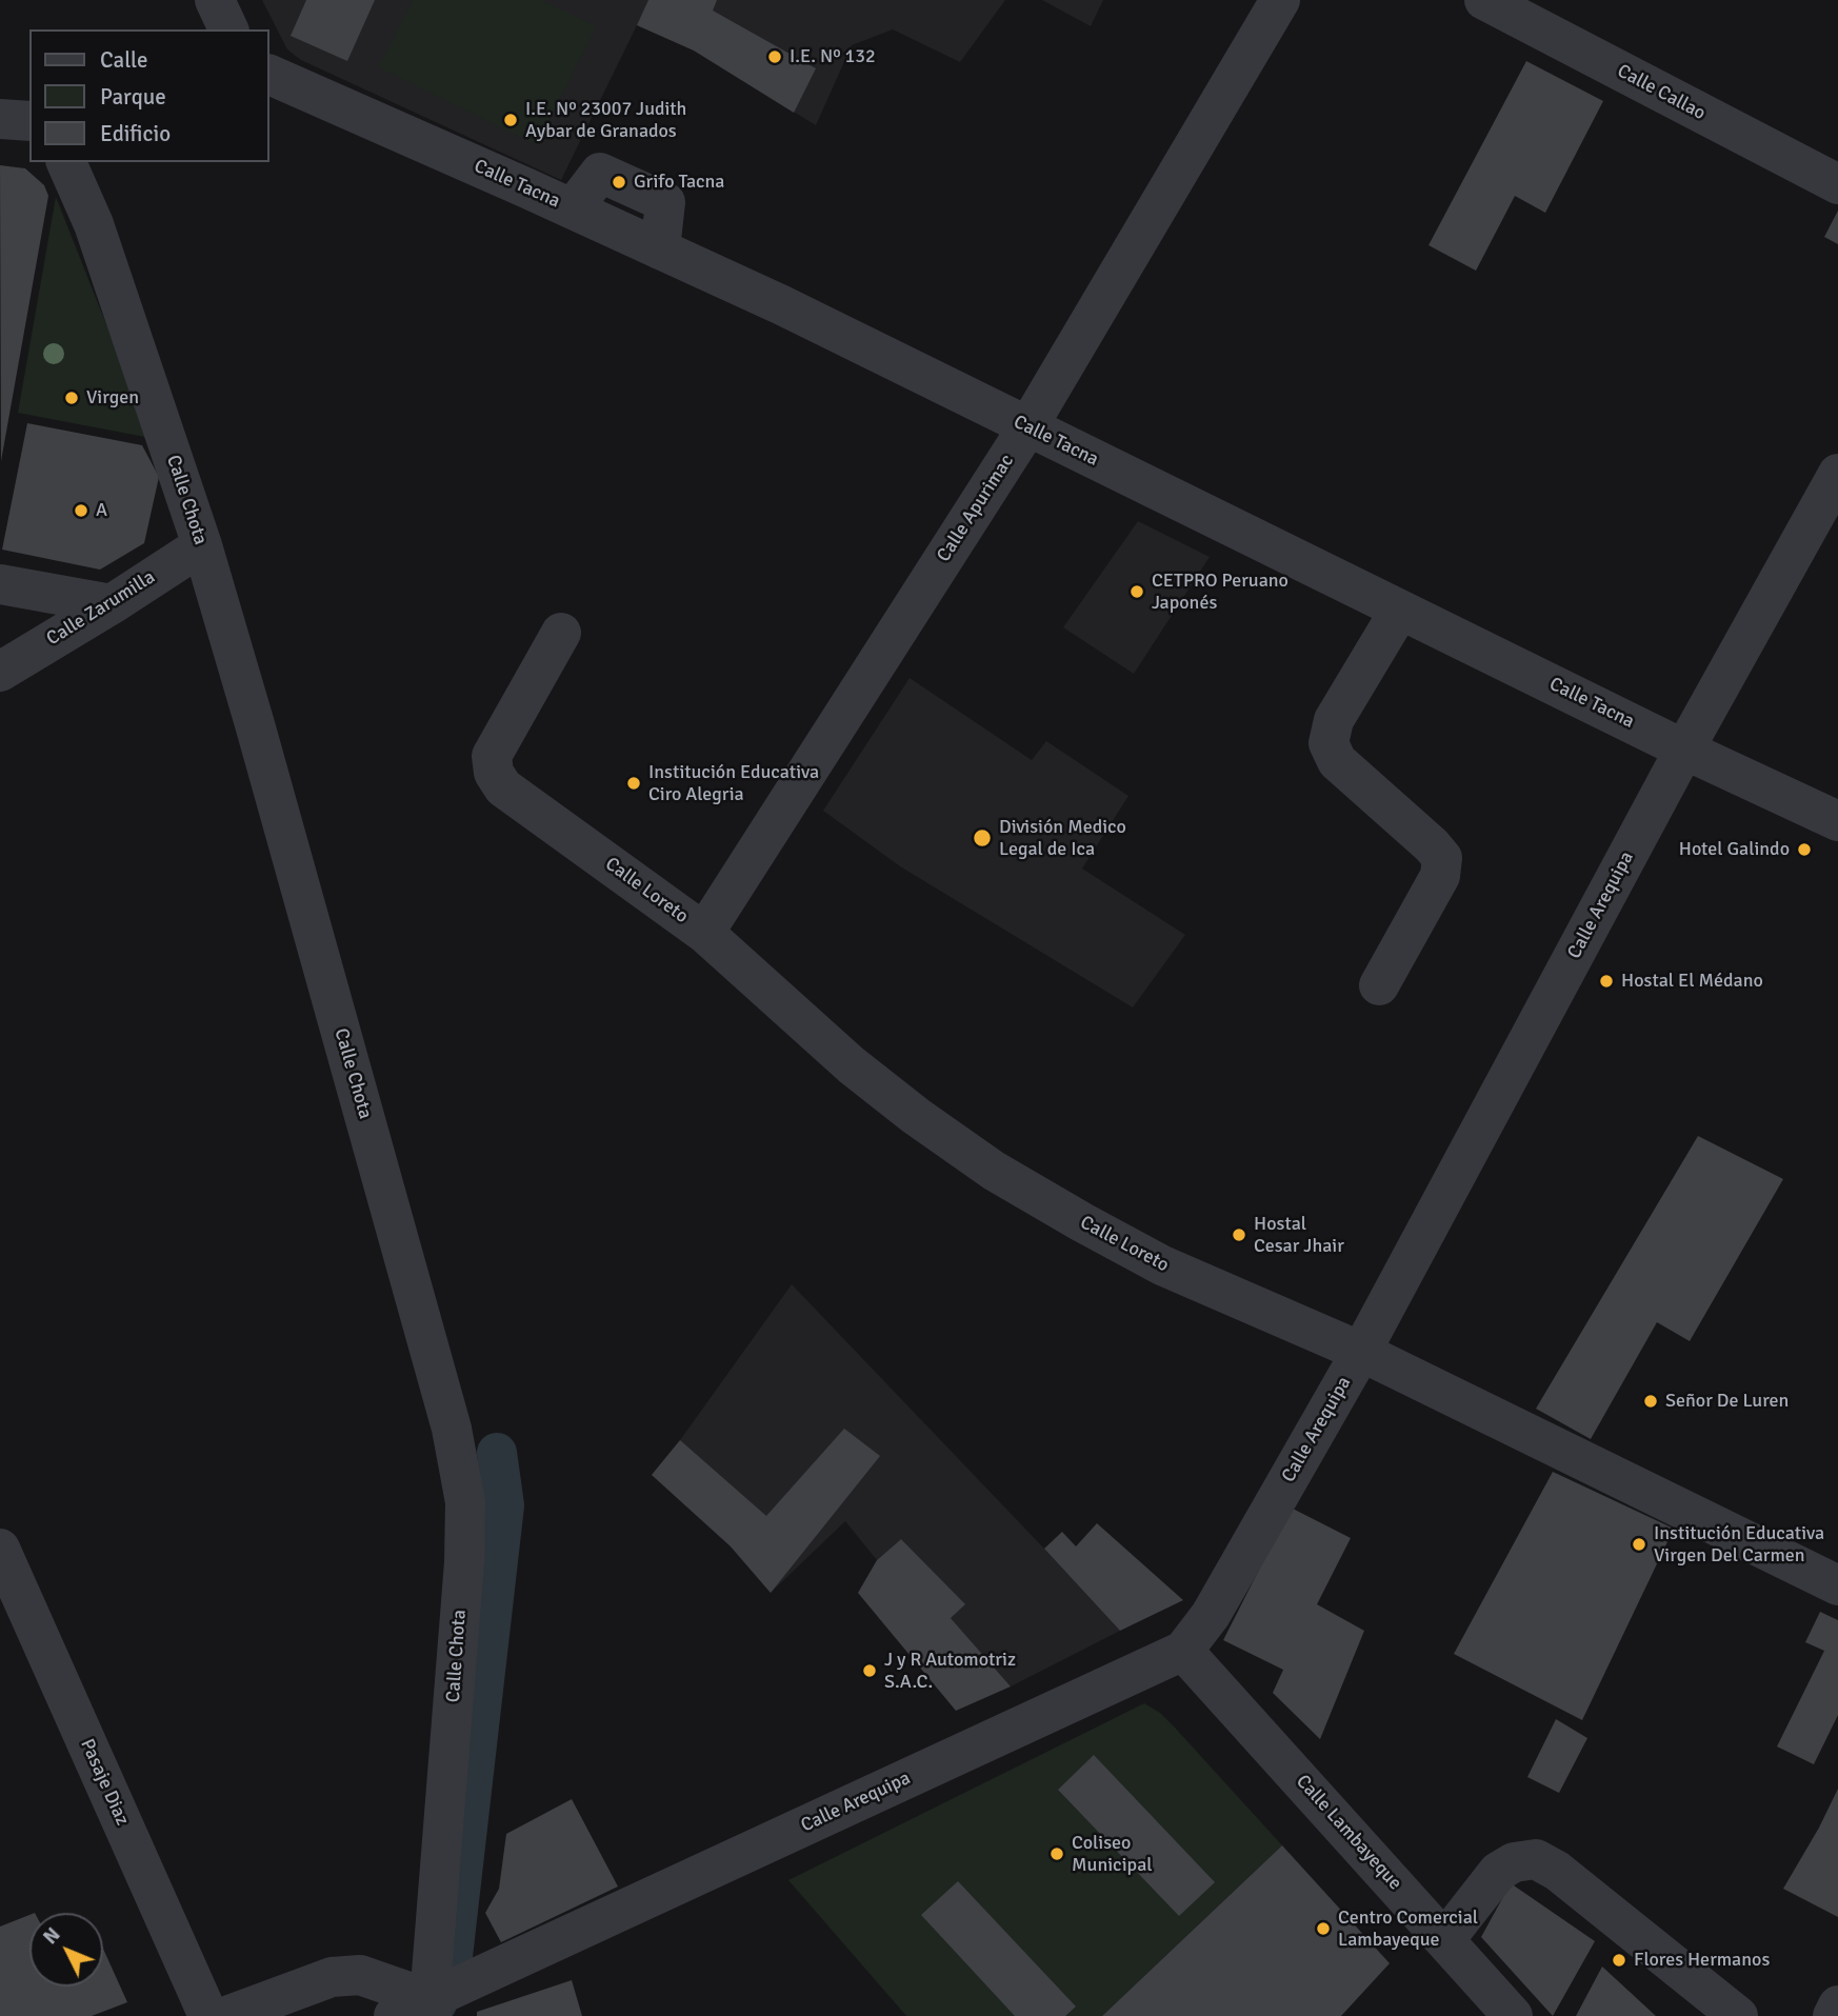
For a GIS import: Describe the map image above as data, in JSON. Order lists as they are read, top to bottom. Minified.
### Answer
{"streets":{"street":["Calle Callao","Calle Tacna","Calle Chota","Calle Apurimac","Calle Zarumilla","Calle Loreto","Calle Arequipa","Pasaje Diaz","Calle Lambayeque"]},"crossings":[["Calle Tacna","Calle Apurimac"],["Calle Tacna","Calle Arequipa"],["Calle Chota","Calle Zarumilla"],["Calle Chota","Calle Arequipa"],["Calle Apurimac","Calle Loreto"],["Calle Loreto","Calle Arequipa"],["Calle Arequipa","Calle Lambayeque"]],"places":["I.E. Nº 132","I.E. Nº 23007 Judith Aybar de Granados","Grifo Tacna","Virgen","A","CETPRO Peruano Japonés","Institución Educativa Ciro Alegria","División Medico Legal de Ica","Hotel Galindo","Hostal El Médano","Hostal Cesar Jhair","Señor De Luren","Institución Educativa Virgen Del Carmen","J y R Automotriz S.A.C.","Coliseo Municipal","Centro Comercial Lambayeque","Flores Hermanos"],"legend":["Calle","Parque","Edificio"],"north":"top left"}
